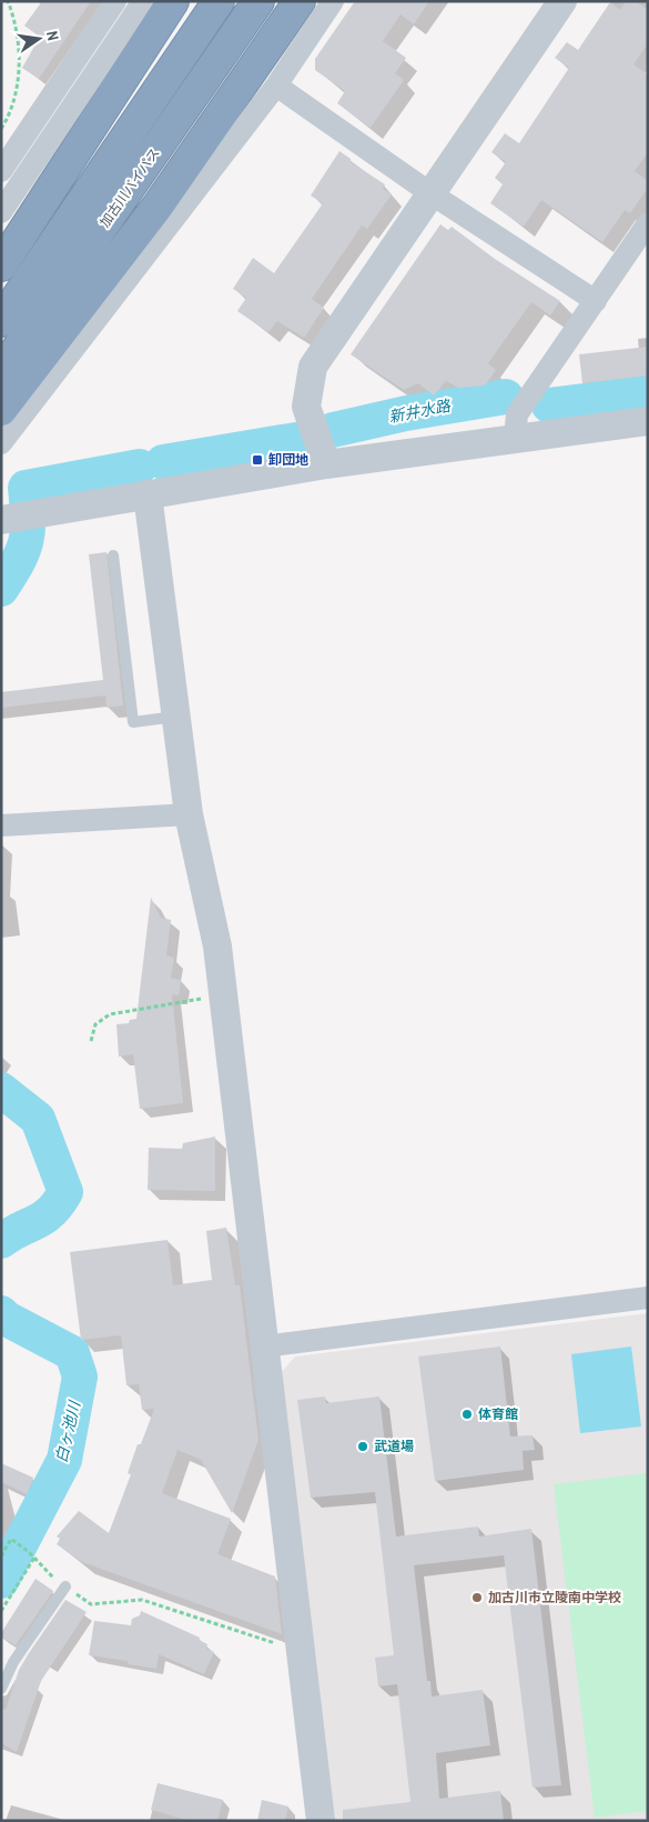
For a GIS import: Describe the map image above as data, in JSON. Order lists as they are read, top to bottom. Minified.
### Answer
{"streets":{"highway":["加古川バイパス"]},"water":["新井水路","白ヶ池川"],"places":{"transit":["卸団地"],"other":["体育館","武道場","加古川市立陵南中学校"]},"north":"right"}
